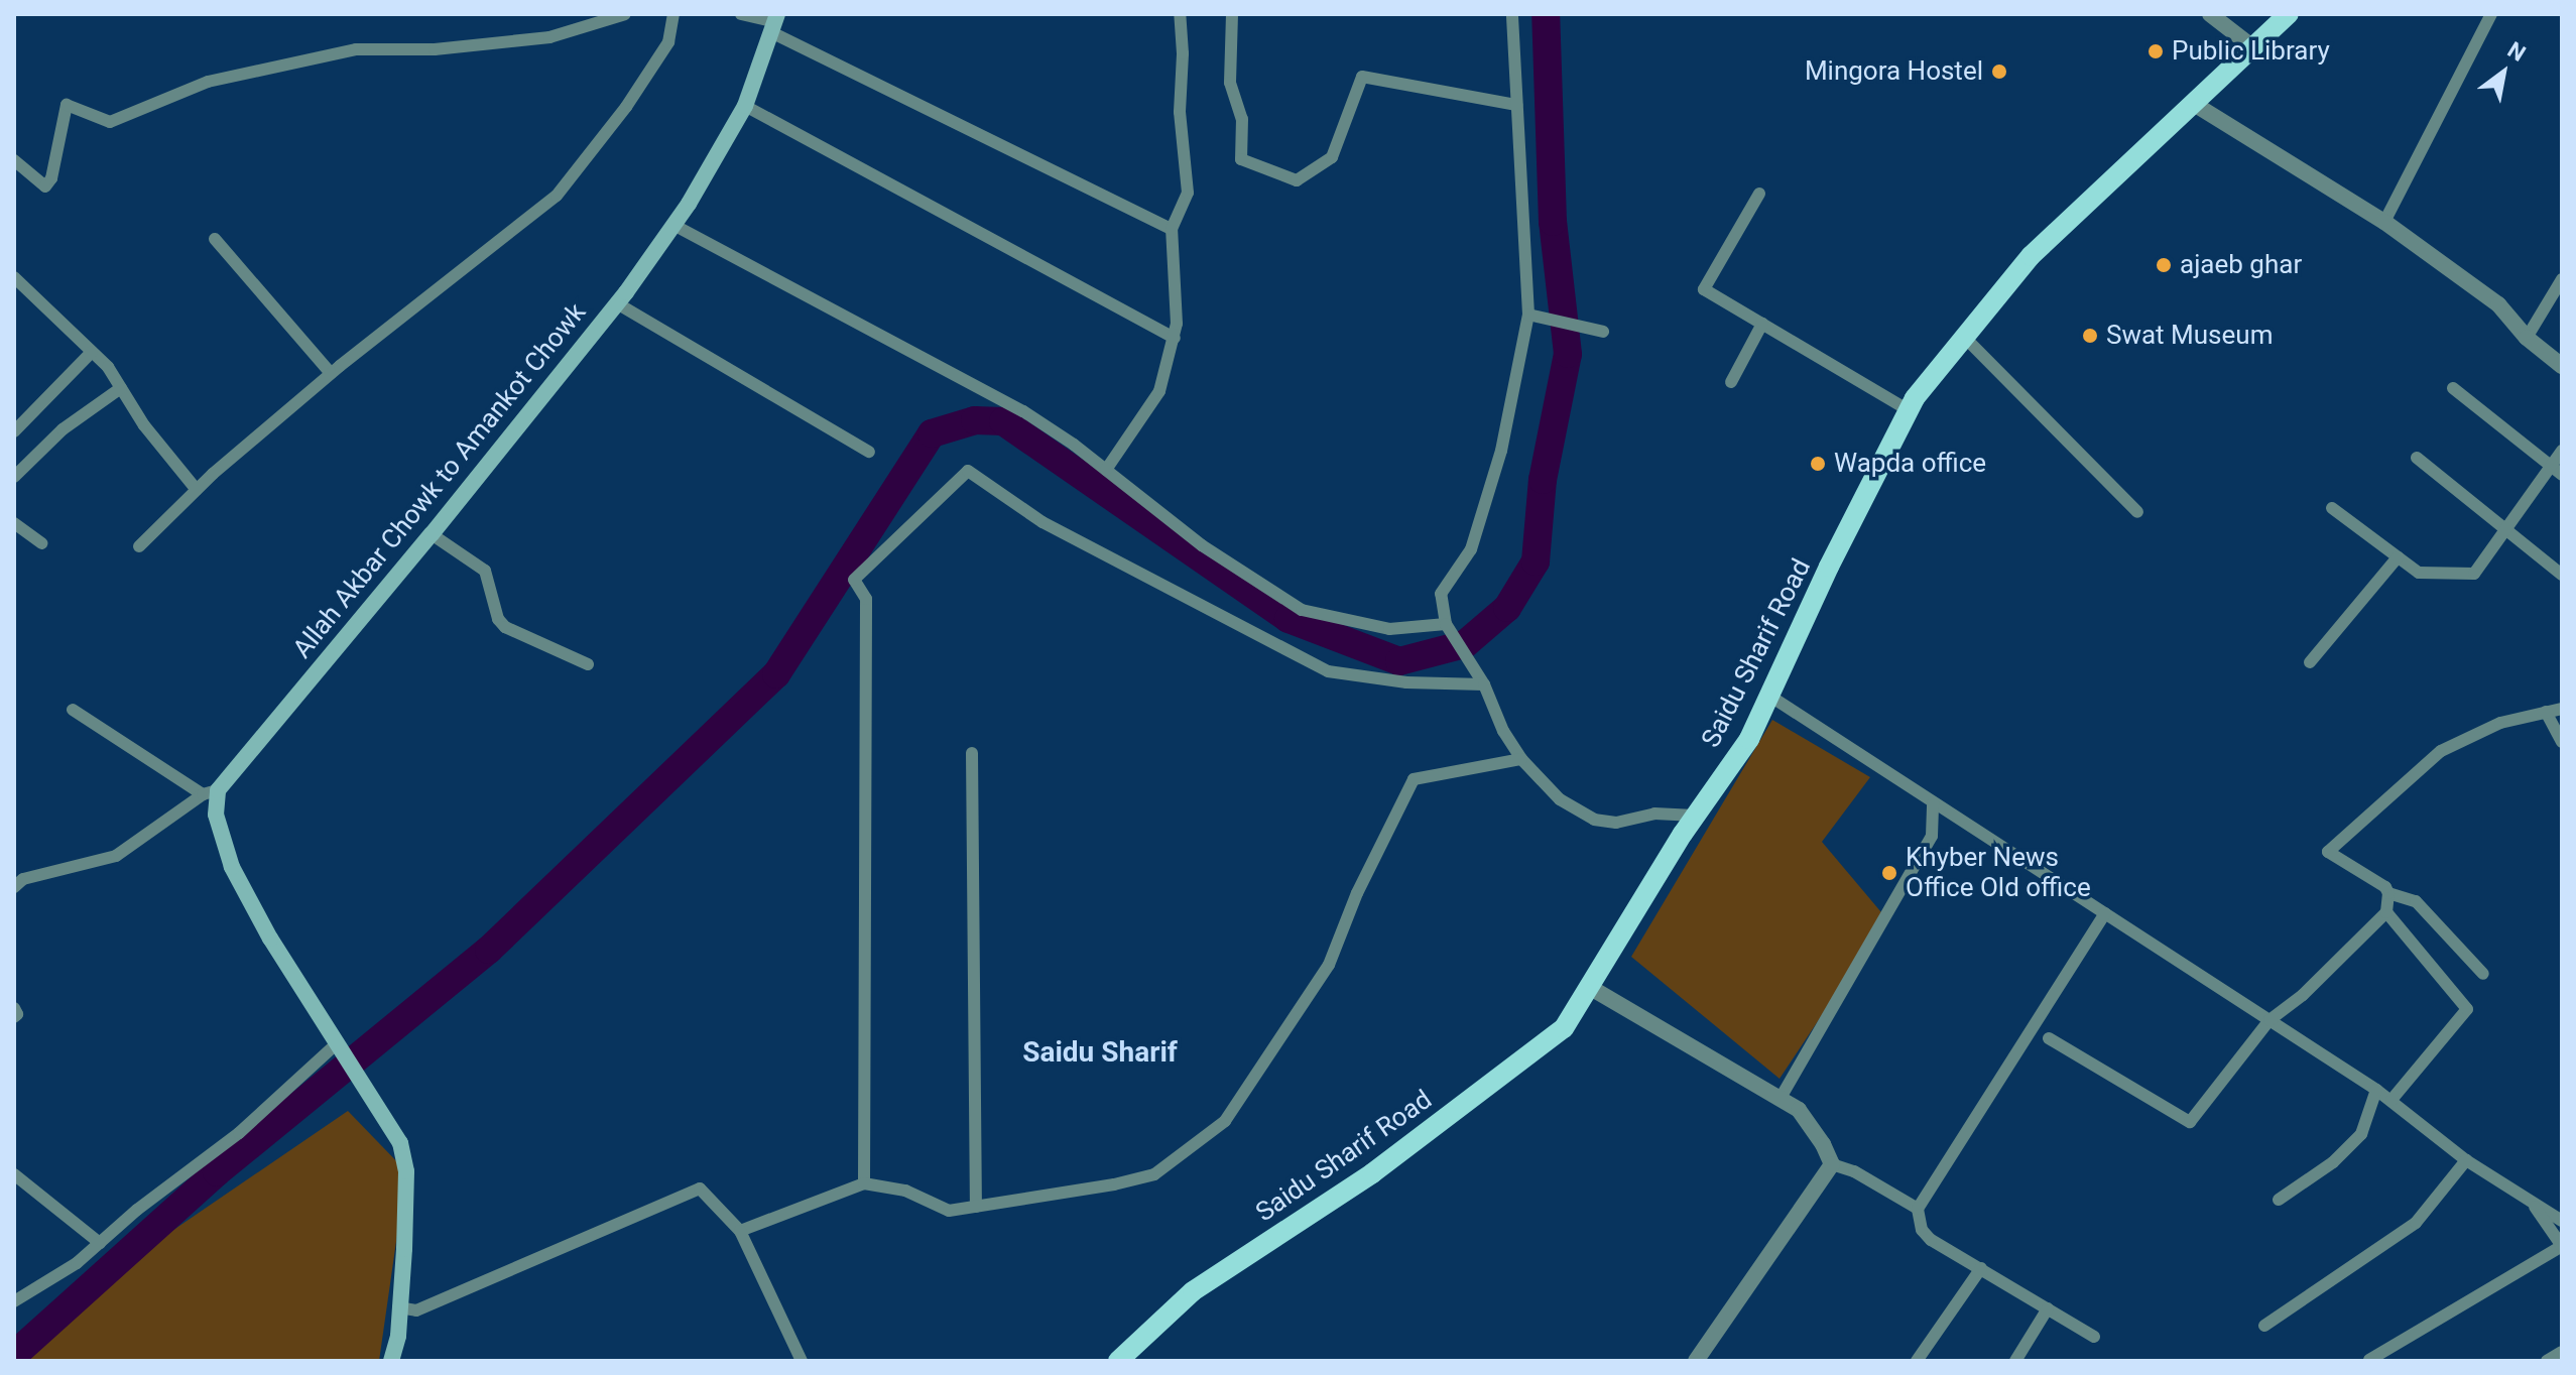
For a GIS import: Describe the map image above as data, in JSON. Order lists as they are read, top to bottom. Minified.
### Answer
{"streets":{"main road":["Allah Akbar Chowk to Amankot Chowk","Saidu Sharif Road"]},"districts":["Saidu Sharif"],"places":["Public Library","Mingora Hostel","ajaeb ghar","Swat Museum","Wapda office","Khyber News Office Old office"],"north":"top right"}
